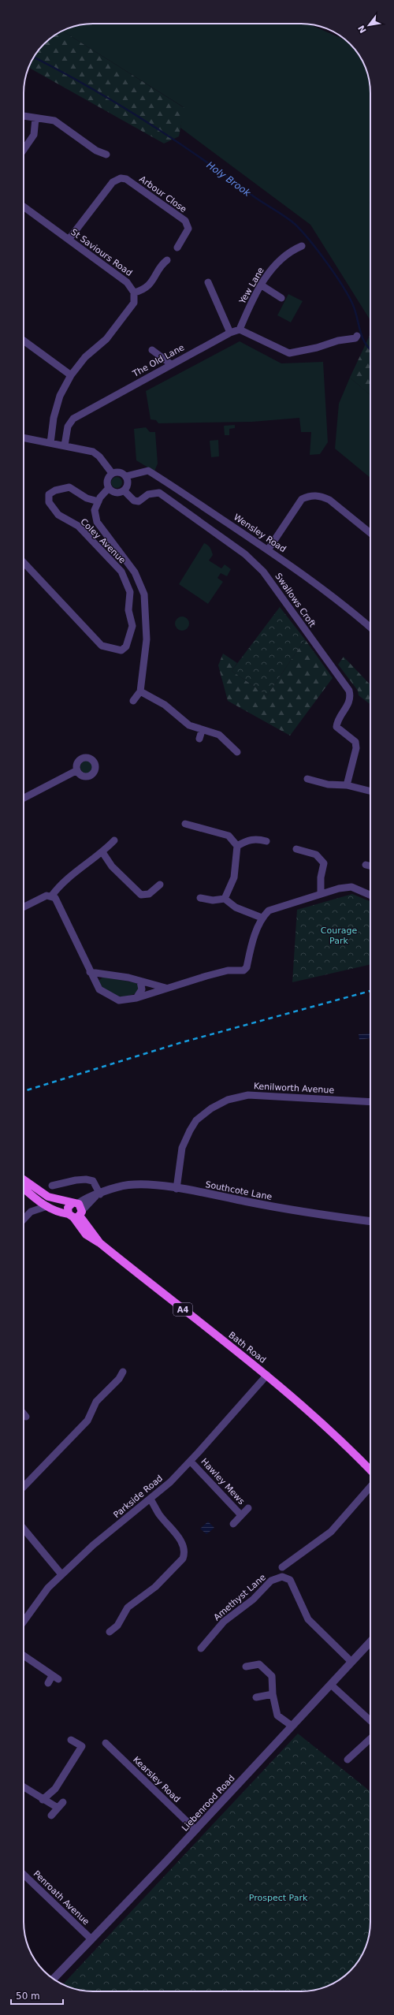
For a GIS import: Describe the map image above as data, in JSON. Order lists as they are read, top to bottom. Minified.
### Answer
{"streets":{"main road":["A4","Bath Road"],"street":["Arbour Close","St Saviours Road","Yew Lane","The Old Lane","Wensley Road","Coley Avenue","Swallows Croft","Kenilworth Avenue","Southcote Lane","Hawley Mews","Parkside Road","Amethyst Lane","Kearsley Road","Liebenrood Road","Penroath Avenue"]},"crossings":[["Arbour Close","St Saviours Road"],["Yew Lane","The Old Lane"],["Wensley Road","Swallows Croft"],["Kenilworth Avenue","Southcote Lane"],["Southcote Lane","Bath Road"],["Bath Road","Parkside Road"],["Hawley Mews","Parkside Road"],["Amethyst Lane","Liebenrood Road"],["Kearsley Road","Liebenrood Road"],["Liebenrood Road","Penroath Avenue"]],"water":["Holy Brook"],"parks":["Courage Park","Prospect Park"],"scale_bar":"50 m","north":"bottom left"}
